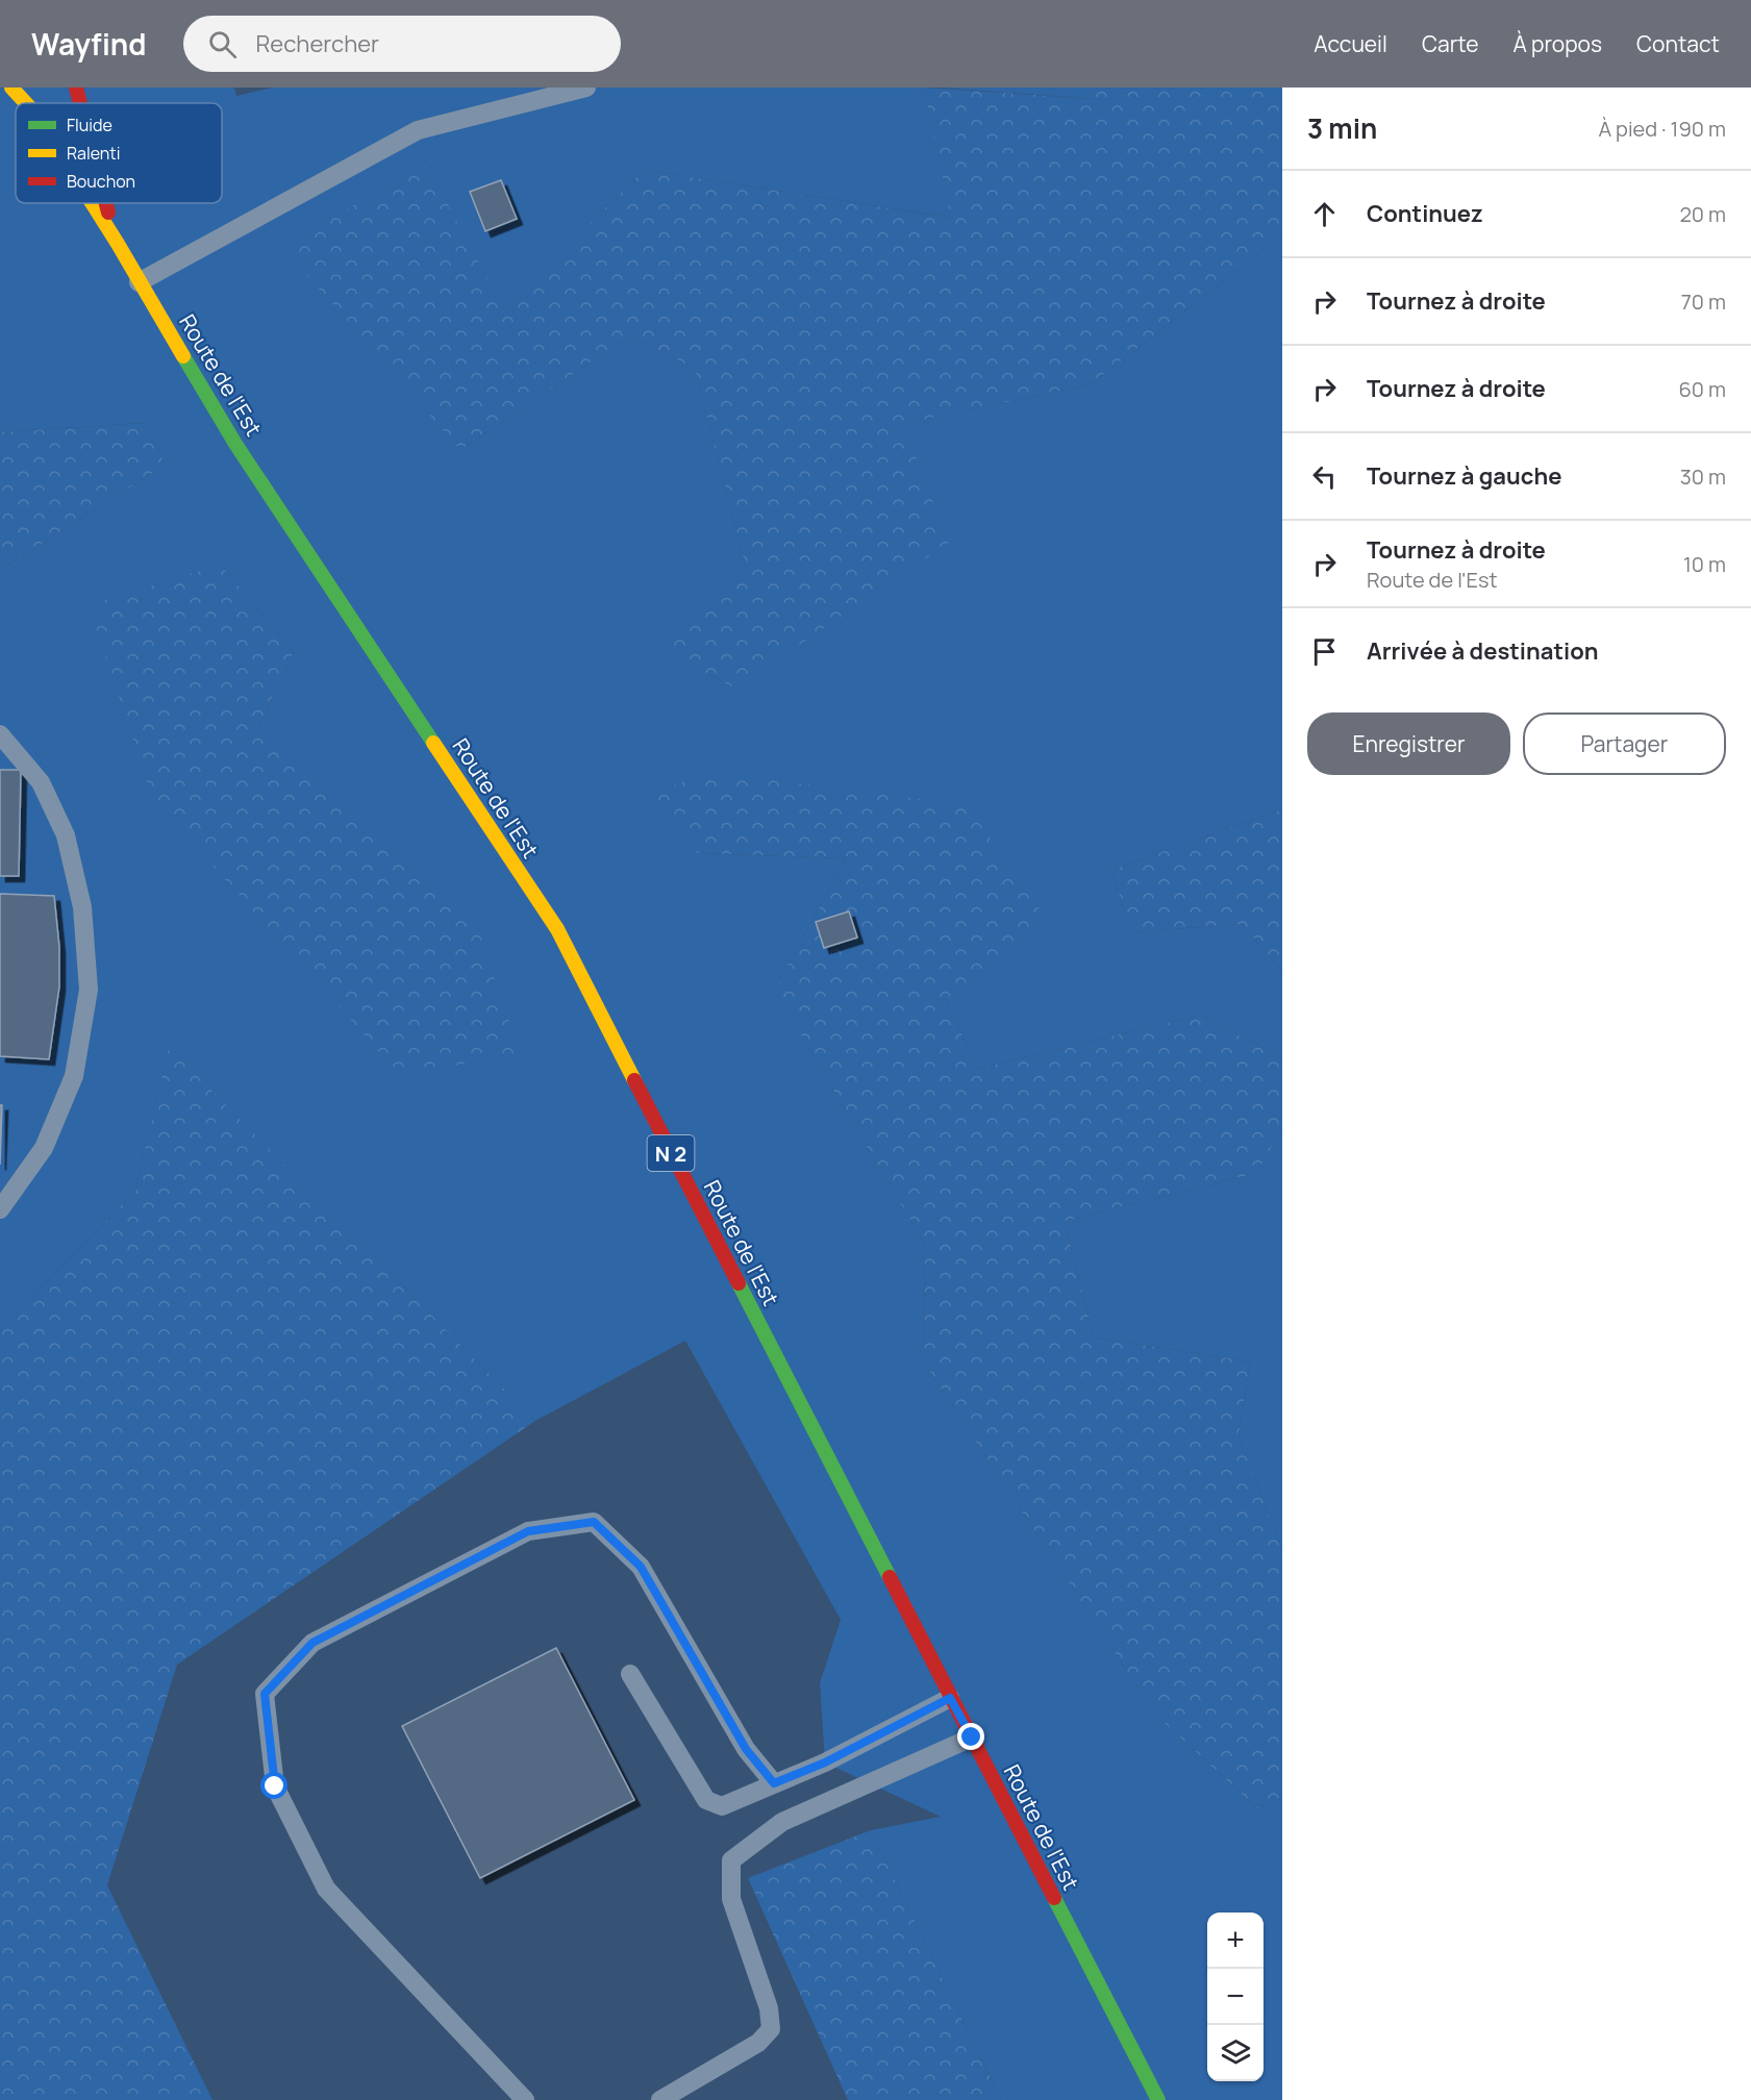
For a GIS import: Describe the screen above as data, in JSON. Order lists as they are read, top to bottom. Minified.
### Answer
{"streets":{"main road":["Route de l'Est","N 2"]},"legend":["Fluide","Ralenti","Bouchon"],"page":{"header":"Wayfind","search":"Rechercher","nav":["Accueil","Carte","À propos","Contact"],"heading":["3 min","À pied · 190 m"],"list":[["Continuez","20 m"],["Tournez à droite","70 m"],["Tournez à droite","60 m"],["Tournez à gauche","30 m"],["Tournez à droite","Route de l'Est","10 m"],"Arrivée à destination"],"buttons":["Enregistrer","Partager"],"map_buttons":["+","−"]}}
